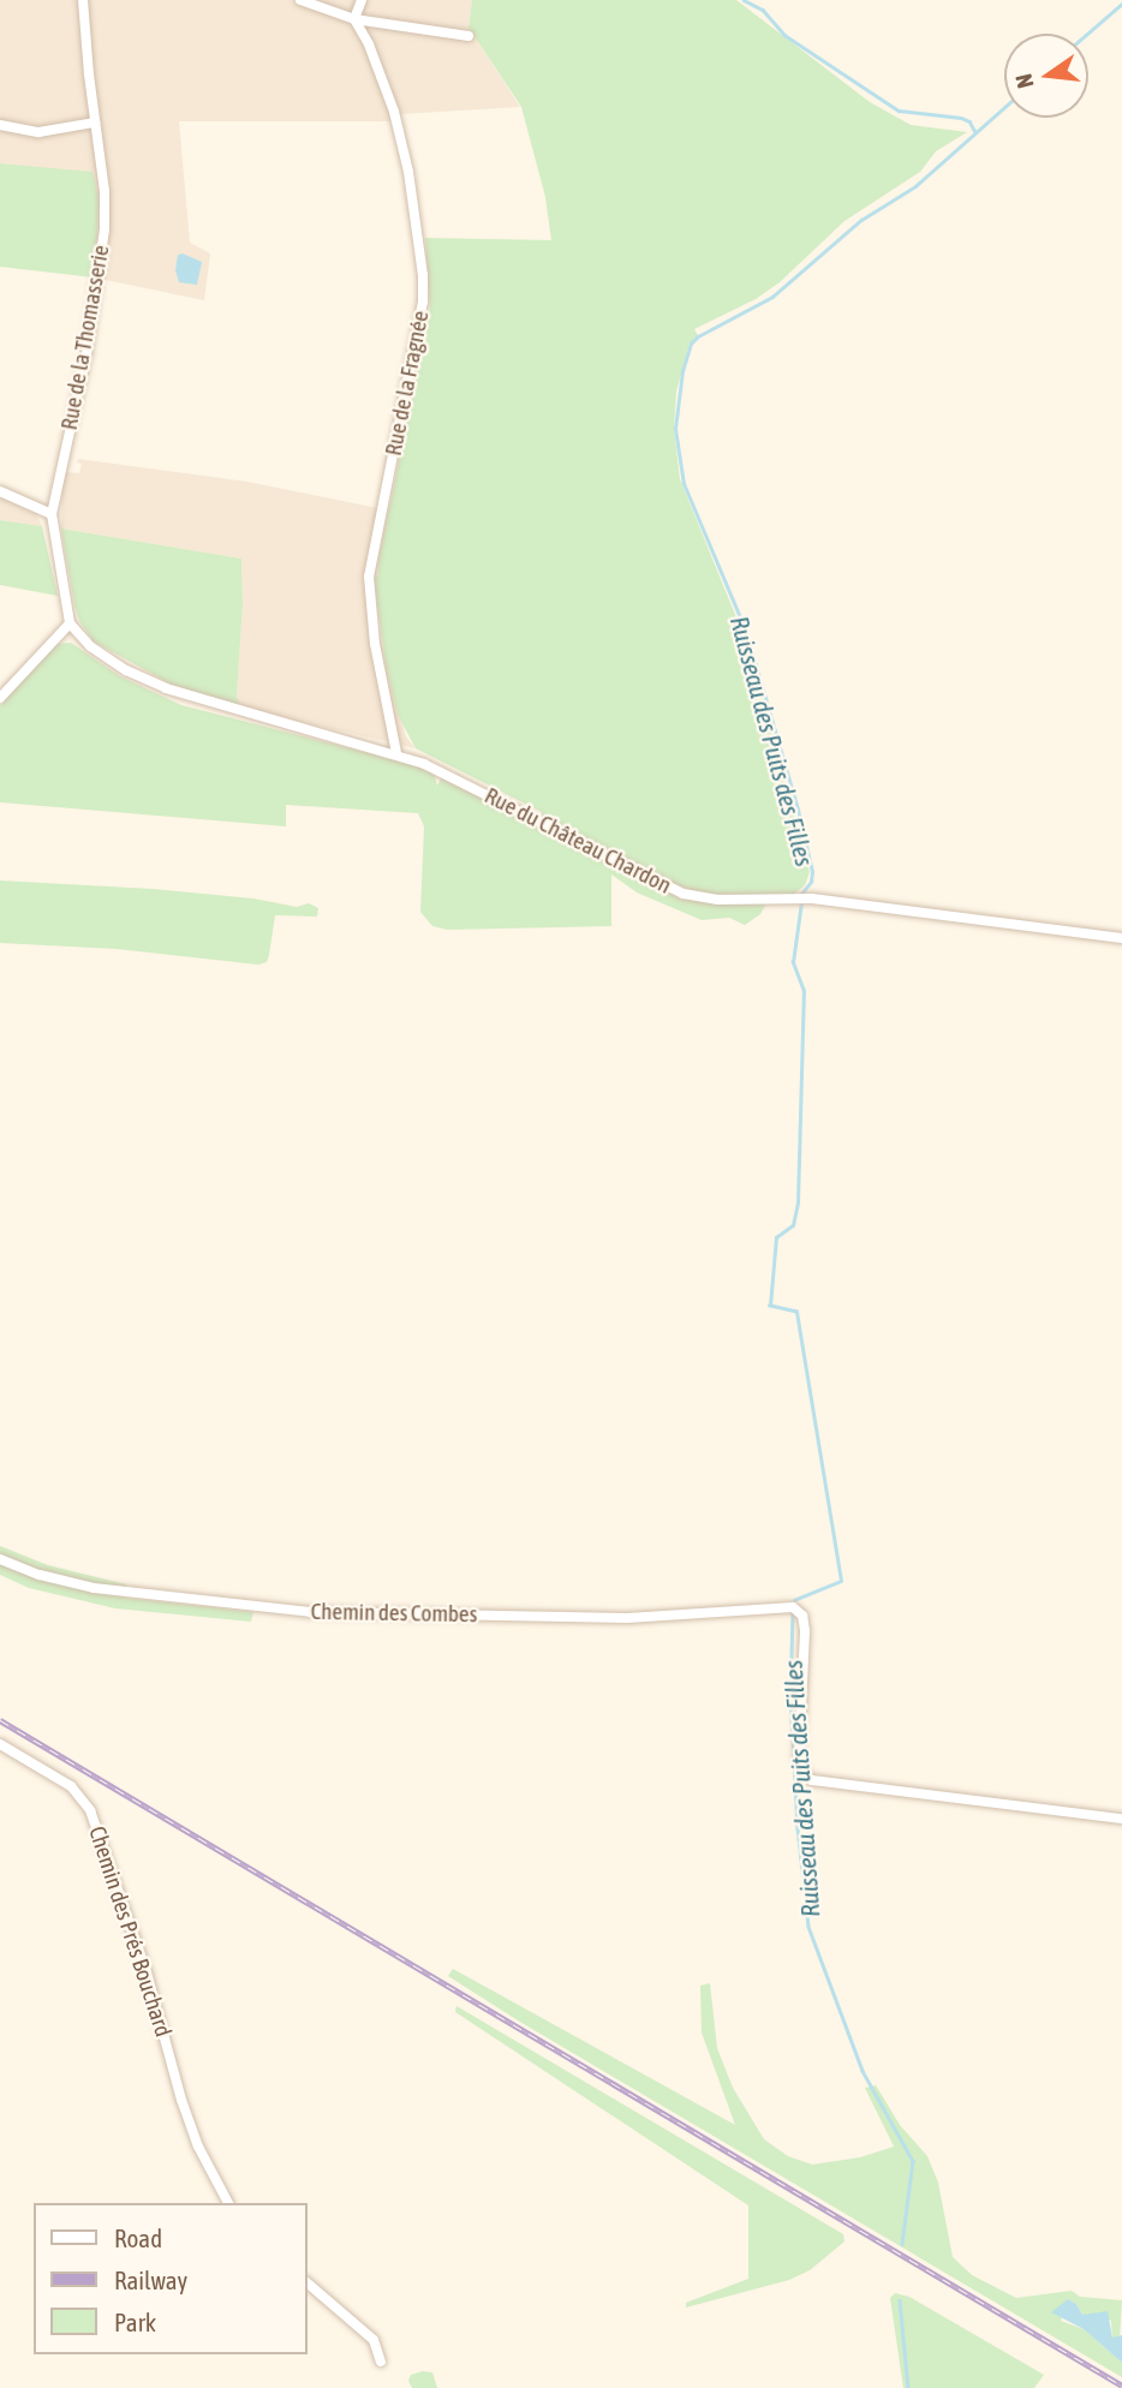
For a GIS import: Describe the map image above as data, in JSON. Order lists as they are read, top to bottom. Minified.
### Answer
{"streets":{"street":["Rue de la Thomasserie","Rue de la Fragnée","Rue du Château Chardon","Chemin des Combes","Chemin des Prés Bouchard"]},"crossings":[["Rue de la Thomasserie","Rue du Château Chardon"],["Rue de la Fragnée","Rue du Château Chardon"]],"water":["Ruisseau des Puits des Filles"],"legend":["Road","Railway","Park"],"north":"left"}
